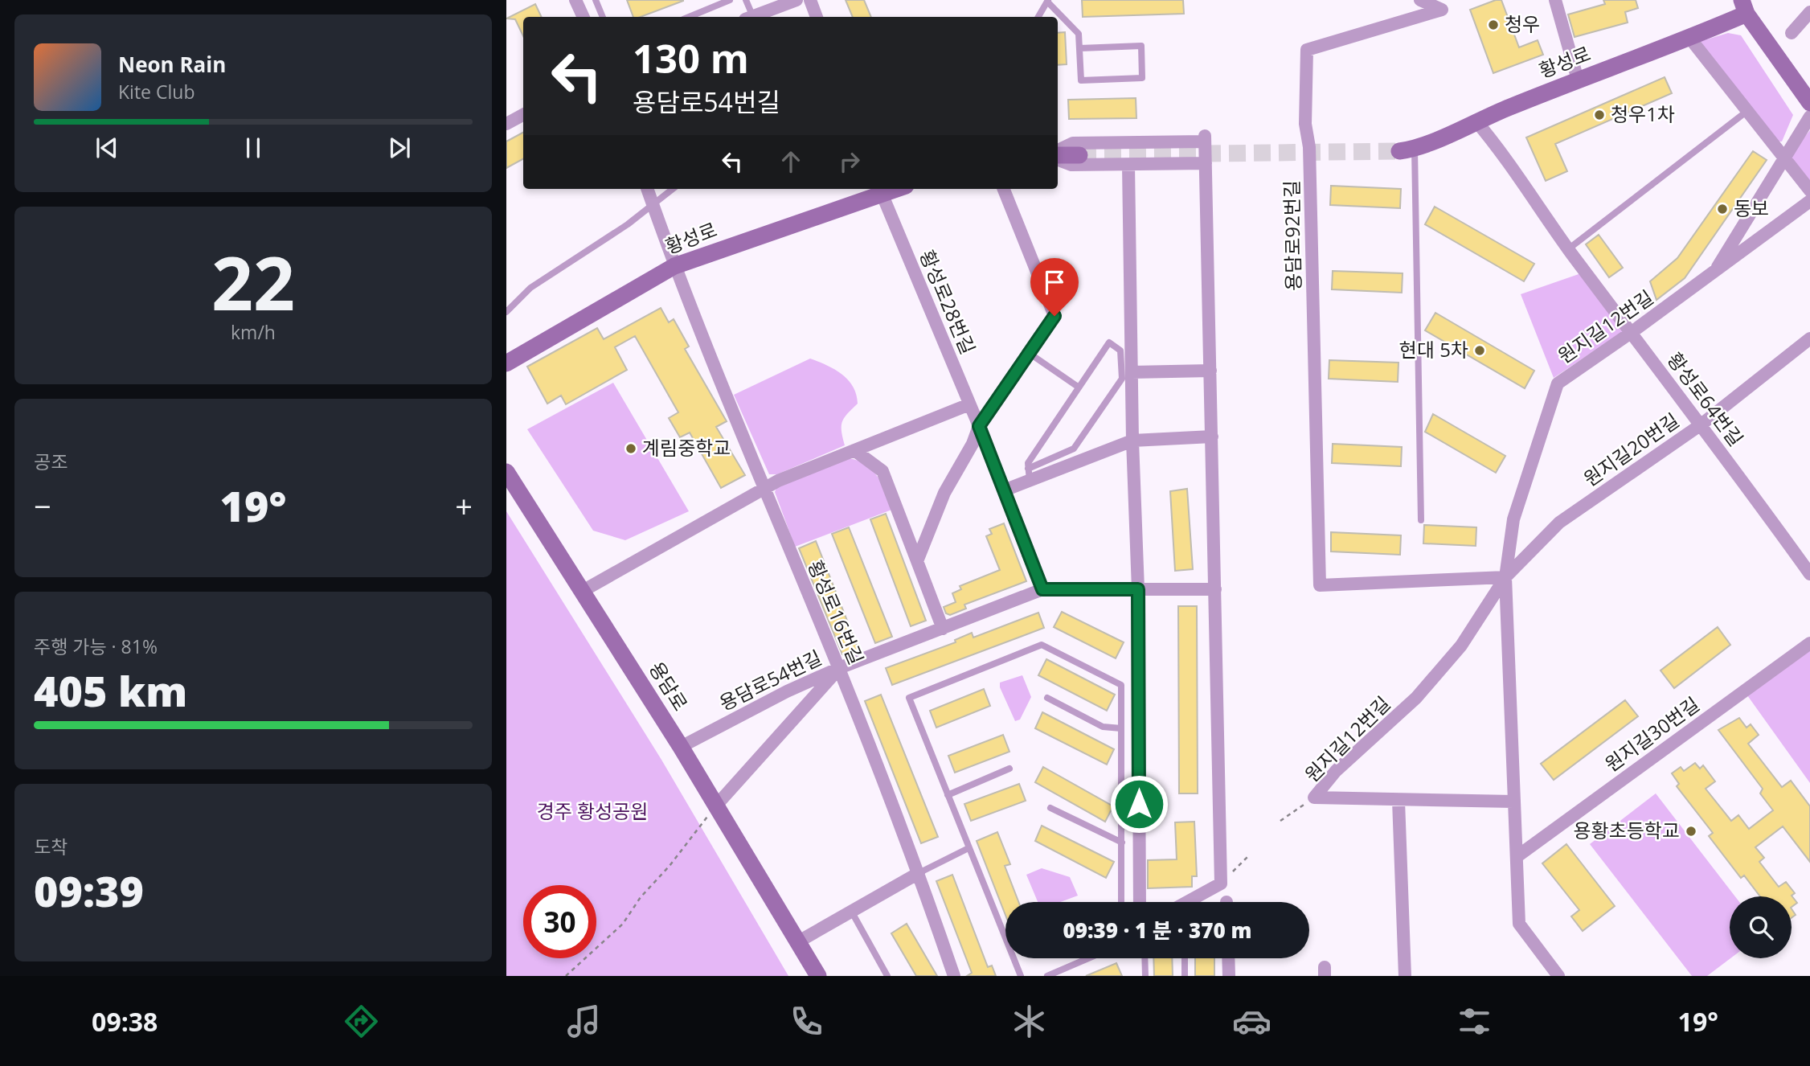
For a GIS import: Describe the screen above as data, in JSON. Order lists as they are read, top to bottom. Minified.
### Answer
{"streets":{"street":["황성로","용담로92번길","황성로28번길","원지길12번길","황성로64번길","원지길20번길","황성로16번길","용담로54번길","용담로","원지길30번길"]},"crossings":[["황성로","황성로28번길"],["황성로","황성로64번길"],["황성로","황성로16번길"],["용담로92번길","원지길12번길"],["용담로92번길","원지길20번길"],["황성로28번길","용담로54번길"],["원지길12번길","황성로64번길"],["원지길12번길","원지길20번길"],["원지길12번길","원지길30번길"],["황성로64번길","원지길20번길"],["황성로16번길","용담로54번길"],["용담로54번길","용담로"]],"parks":["경주 황성공원"],"places":["청우","청우1차","동보","현대 5차","계림중학교","용황초등학교"],"page":{"turn":["130 m","용담로54번길"],"song":["Neon Rain","Kite Club"],"tile":[["22","km/h"],"공조",["주행 가능 · 81%","405 km"],["도착","09:39"]],"heat":["−","19°","+"],"limit":"30","trip":"09:39 · 1 분 · 370 m","tabs":["09:38","19°"]}}
